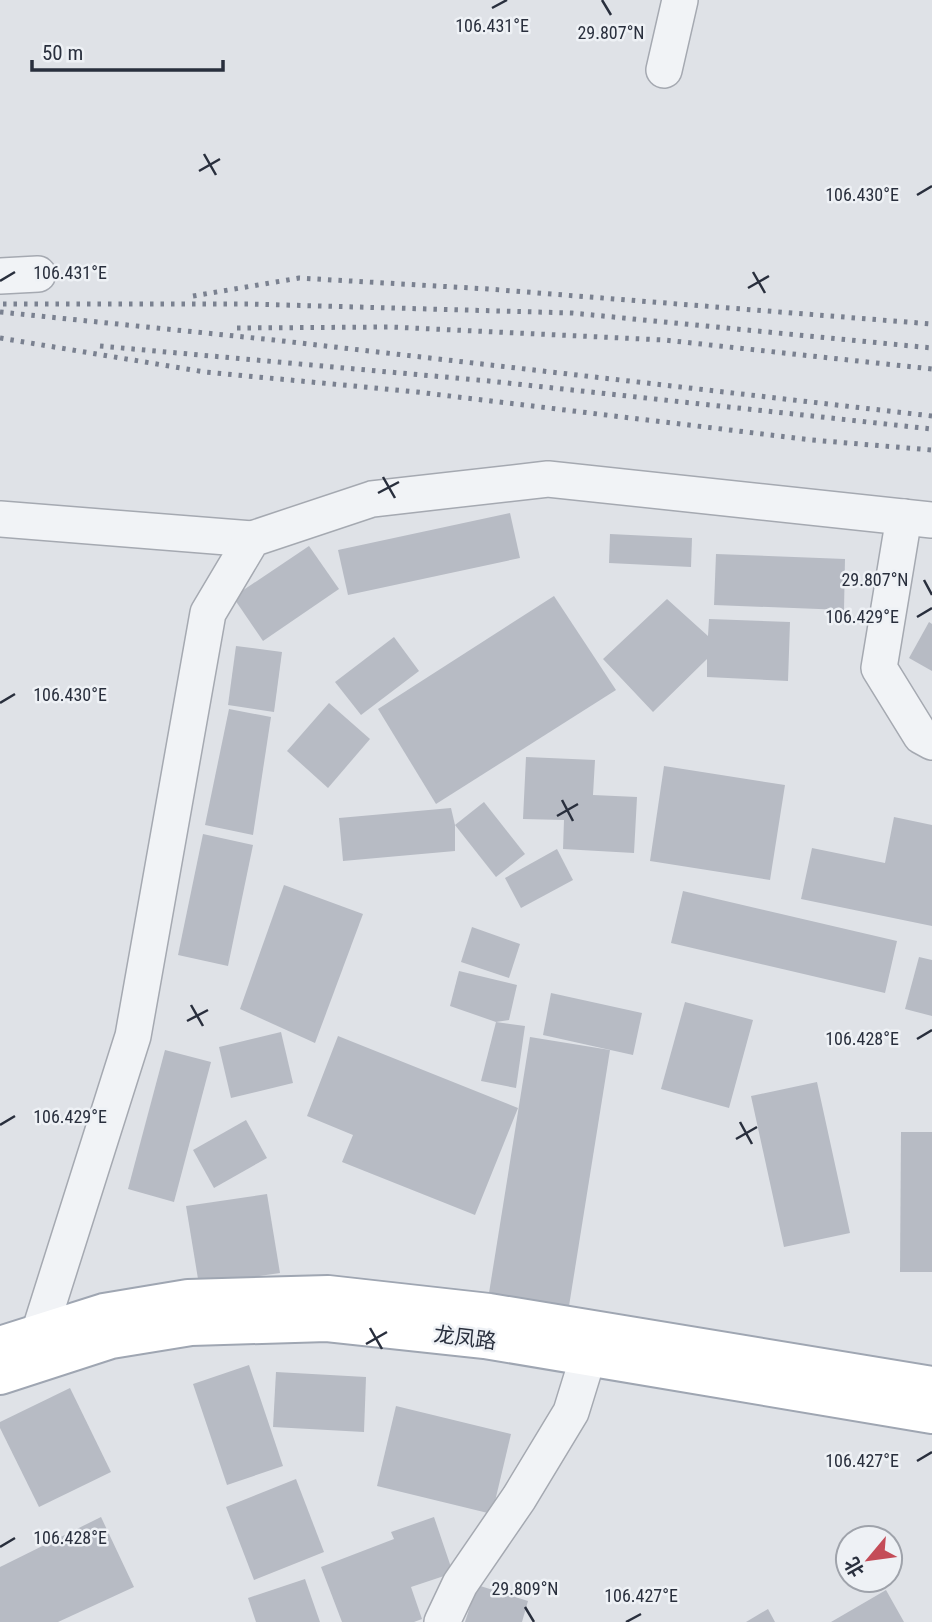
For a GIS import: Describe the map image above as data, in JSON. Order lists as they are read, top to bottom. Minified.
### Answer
{"streets":{"main road":["龙凤路"]},"scale_bar":"50 m","north":"bottom left","coordinates":["106.431°E","29.807°N","106.430°E","106.429°E","106.428°E","106.427°E","29.809°N"]}
